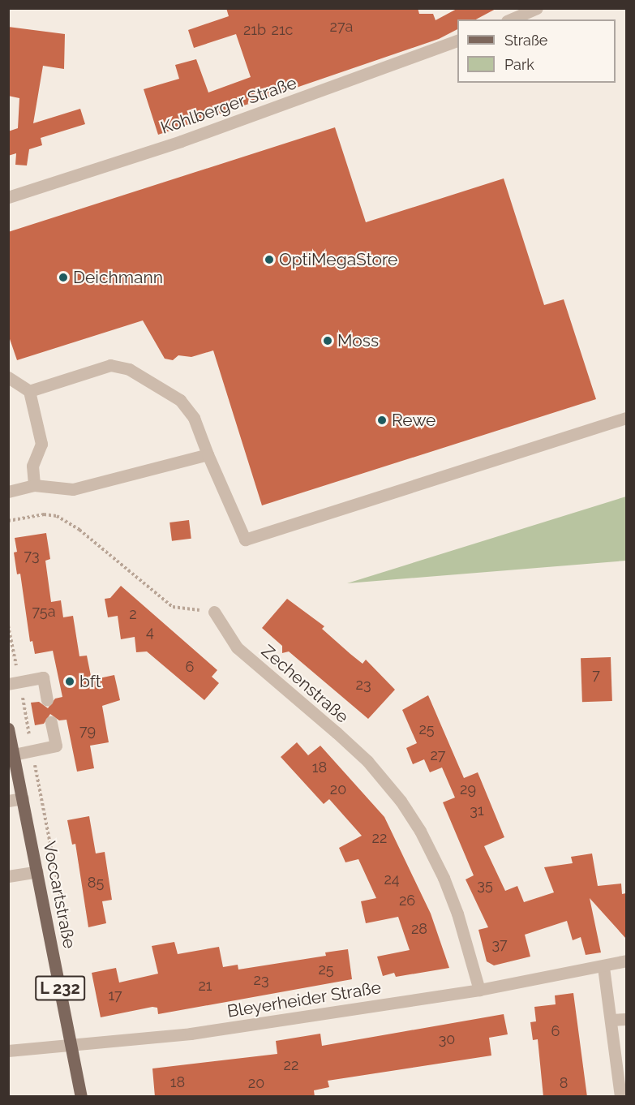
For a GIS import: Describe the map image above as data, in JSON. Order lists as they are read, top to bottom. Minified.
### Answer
{"streets":{"main road":["Voccartstraße","L 232"],"street":["Kohlberger Straße","Zechenstraße","Bleyerheider Straße"]},"crossings":[["Zechenstraße","Bleyerheider Straße"],["Voccartstraße","Bleyerheider Straße"]],"places":["OptiMegaStore","Deichmann","Moss","Rewe","bft"],"house_numbers":["27a","21b","21c","73","75a","2","4","6","7","23","25","79","27","18","20","29","31","22","24","85","35","26","28","37","25","23","21","17","6","30","22","18","20","8"],"legend":["Straße","Park"]}
